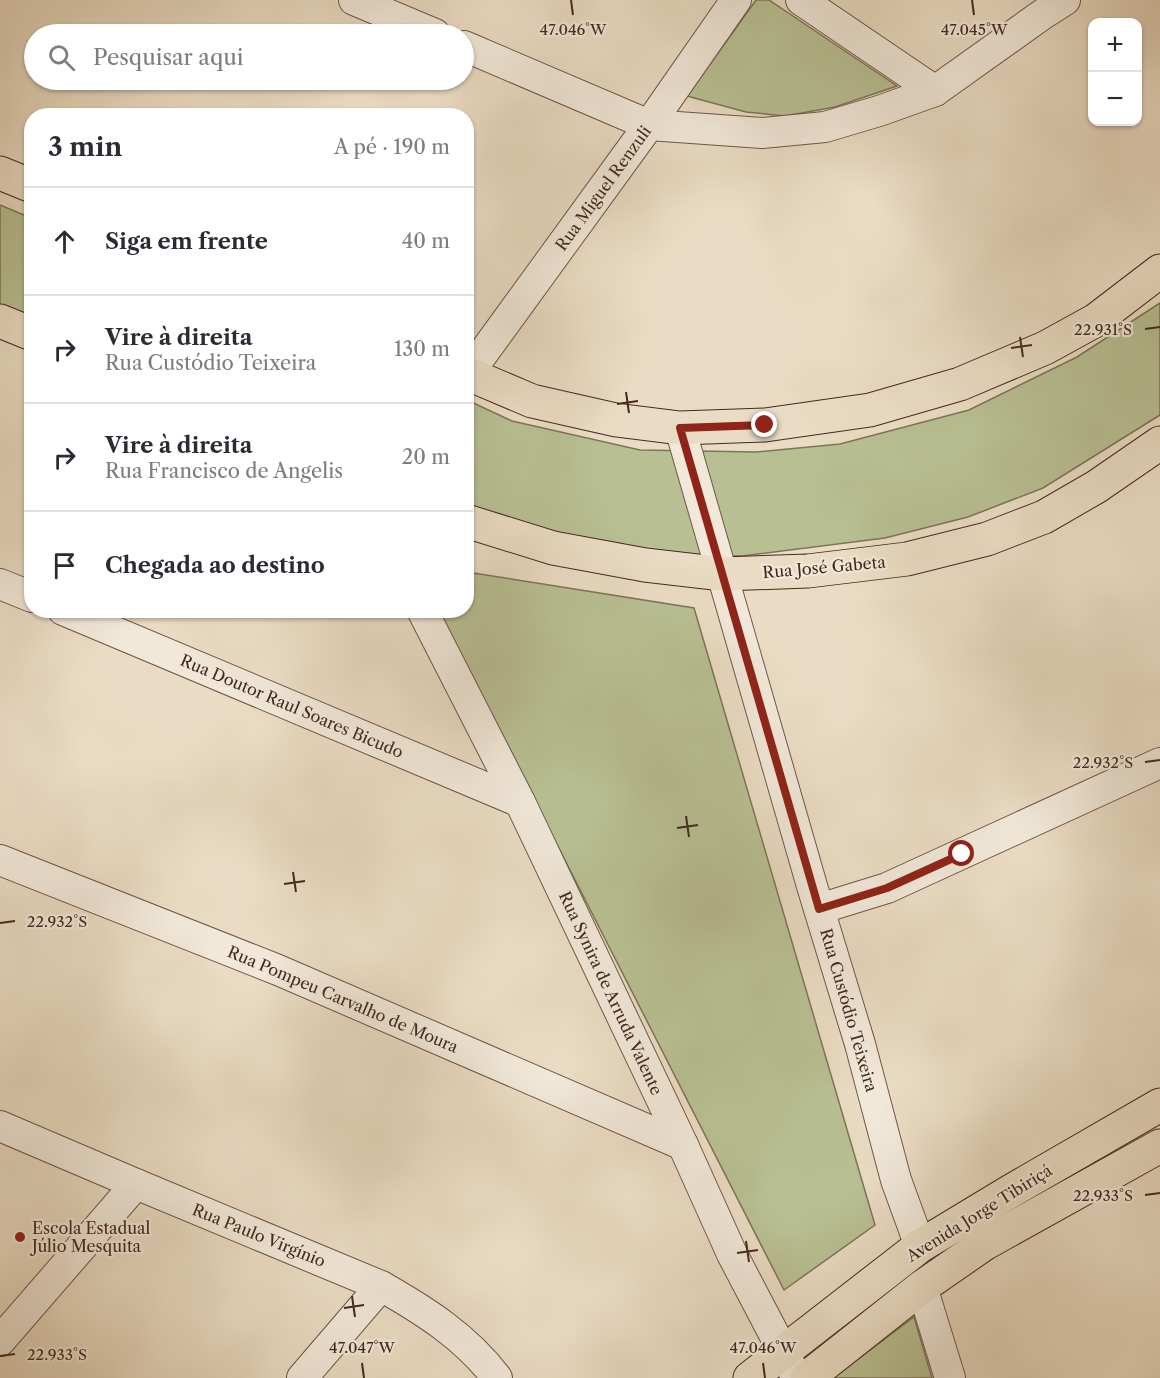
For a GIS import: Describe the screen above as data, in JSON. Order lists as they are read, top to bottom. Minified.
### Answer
{"streets":{"main road":["Rua José Gabeta","Avenida Jorge Tibiriçá"],"street":["Rua Miguel Renzuli","Rua Doutor Raul Soares Bicudo","Rua Synira de Arruda Valente","Rua Pompeu Carvalho de Moura","Rua Custódio Teixeira","Rua Paulo Virgínio"]},"crossings":[["Rua José Gabeta","Rua Custódio Teixeira"],["Rua Doutor Raul Soares Bicudo","Rua Synira de Arruda Valente"],["Rua Synira de Arruda Valente","Rua Pompeu Carvalho de Moura"],["Rua Synira de Arruda Valente","Avenida Jorge Tibiriçá"],["Rua Custódio Teixeira","Avenida Jorge Tibiriçá"]],"places":["Escola Estadual Júlio Mesquita"],"page":{"map_buttons":["+","−"],"search":"Pesquisar aqui","heading":["3 min","A pé · 190 m"],"list":[["Siga em frente","40 m"],["Vire à direita","Rua Custódio Teixeira","130 m"],["Vire à direita","Rua Francisco de Angelis","20 m"],"Chegada ao destino"]},"coordinates":["47.046°W","47.045°W","22.931°S","22.932°S","22.933°S","47.047°W"]}
